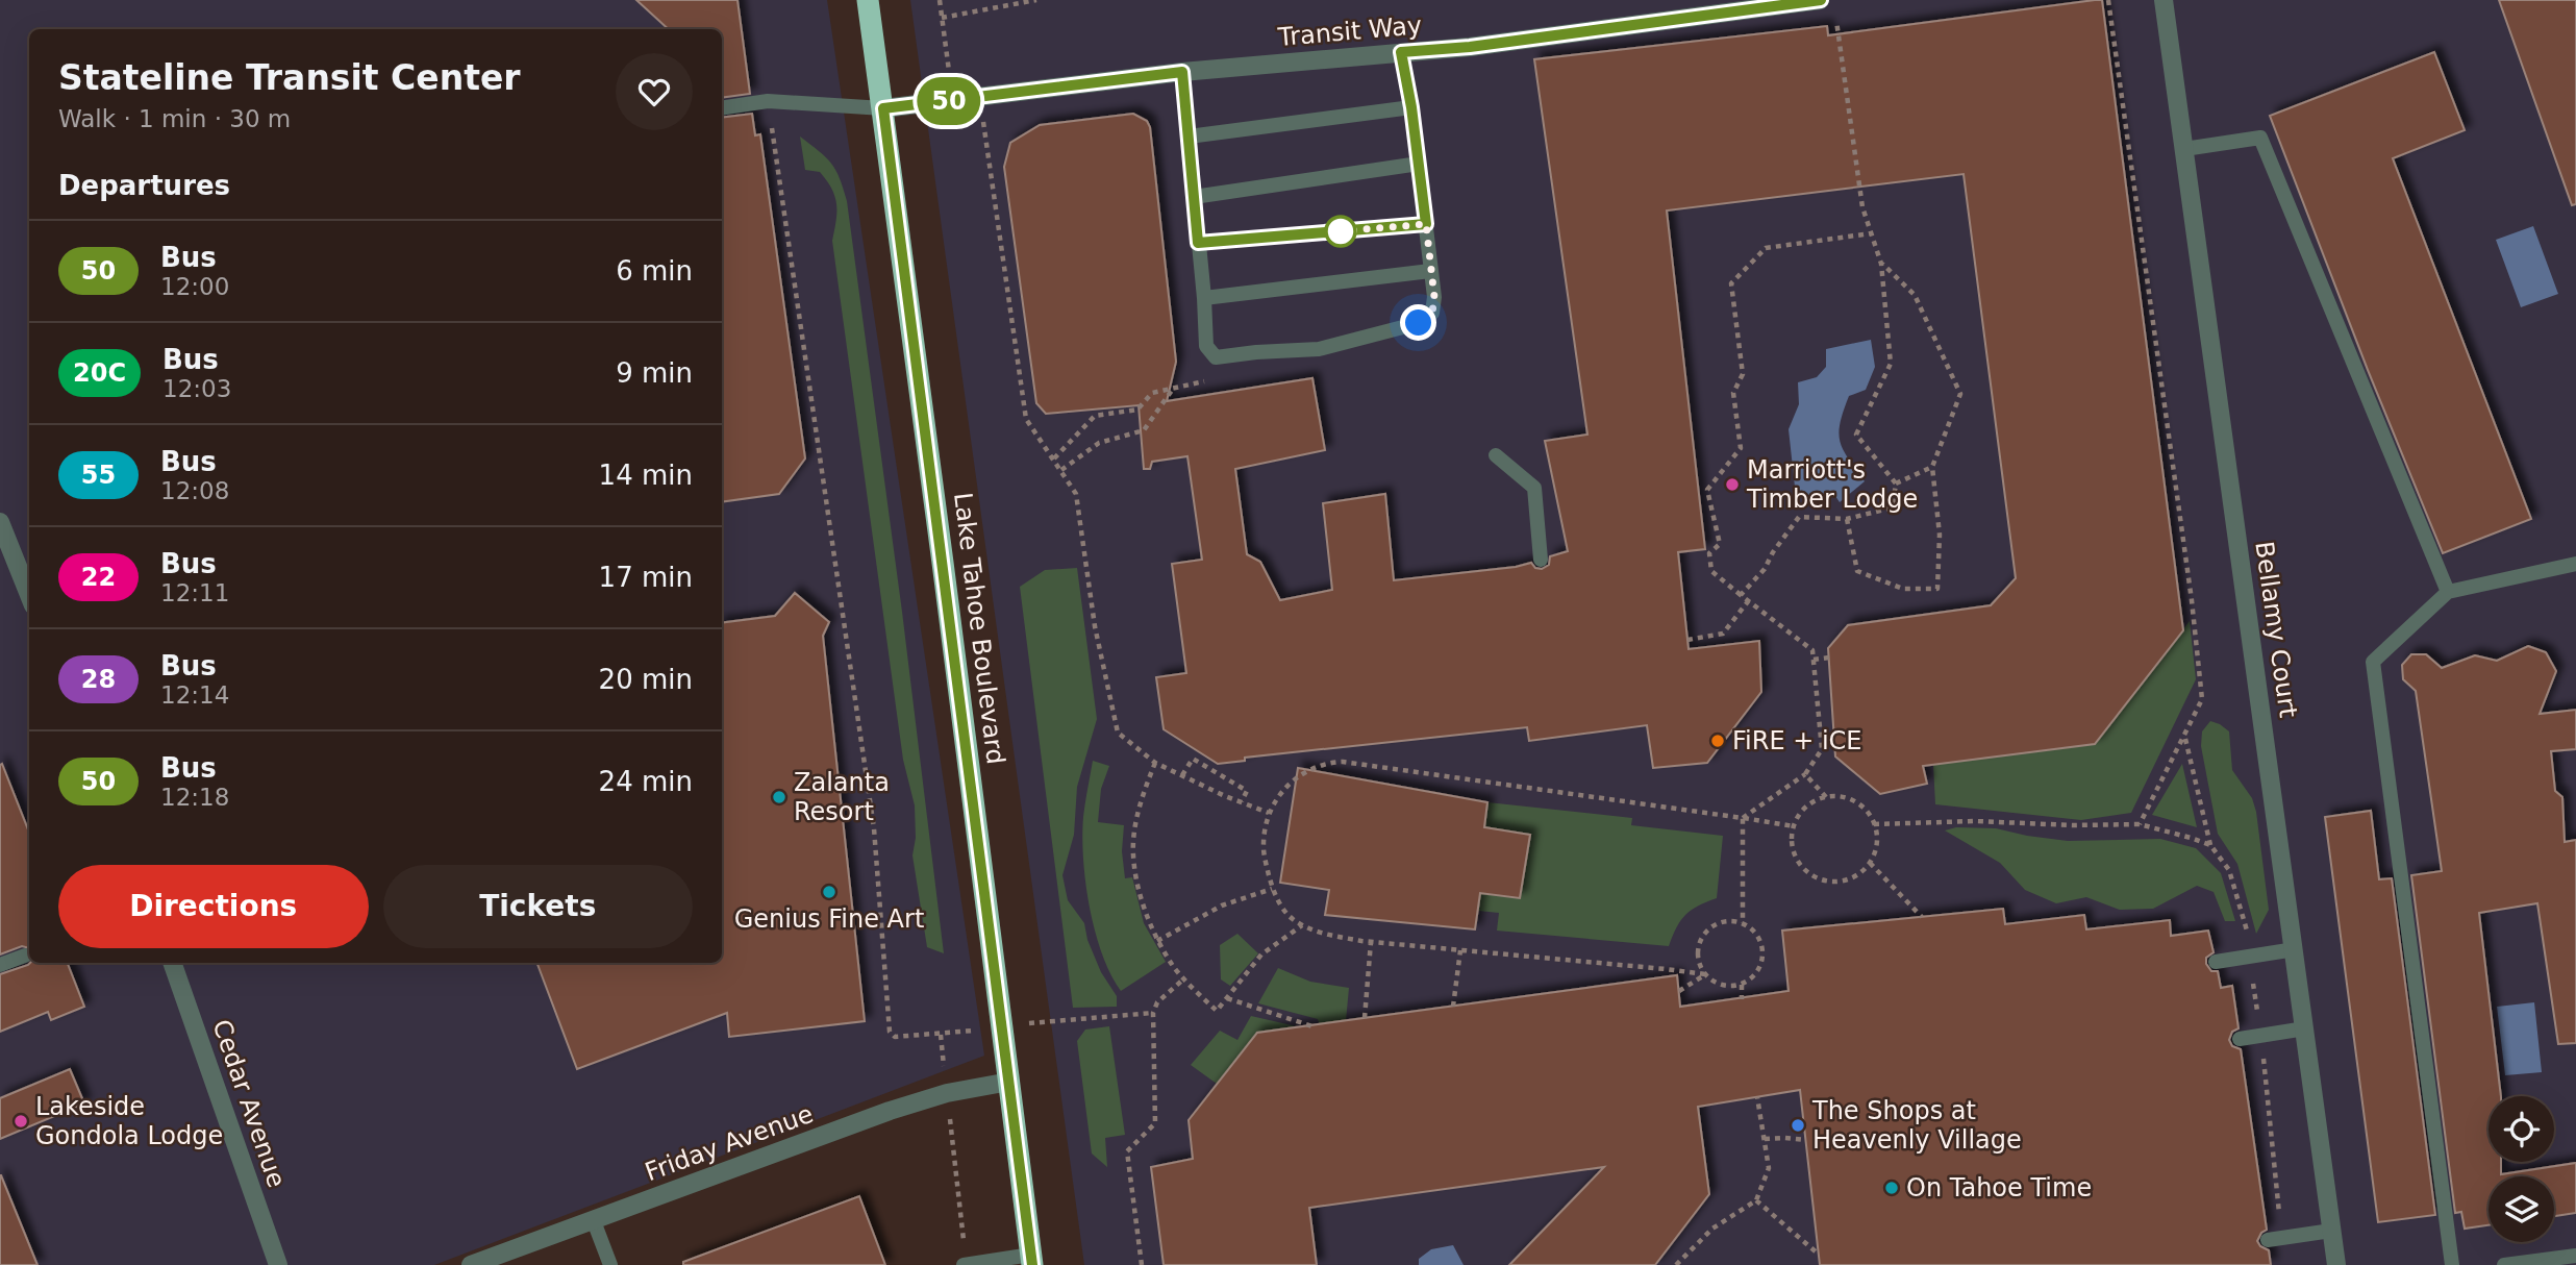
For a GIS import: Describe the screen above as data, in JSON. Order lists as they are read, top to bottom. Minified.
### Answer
{"streets":{"highway":["Lake Tahoe Boulevard"],"street":["Transit Way","Bellamy Court","Cedar Avenue","Friday Avenue"]},"crossings":[["Transit Way","Lake Tahoe Boulevard"],["Lake Tahoe Boulevard","Friday Avenue"]],"places":["Marriott's Timber Lodge","FiRE + iCE","Zalanta Resort","Genius Fine Art","Lakeside Gondola Lodge","The Shops at Heavenly Village","On Tahoe Time"],"lines":["bus line 50"],"page":{"on_map":"50","heading":[["Stateline Transit Center","Walk · 1 min · 30 m"],"Departures"],"list":[{"mark":"50","name":"Bus","note":"12:00","value":"6 min"},{"mark":"20C","name":"Bus","note":"12:03","value":"9 min"},{"mark":"55","name":"Bus","note":"12:08","value":"14 min"},{"mark":"22","name":"Bus","note":"12:11","value":"17 min"},{"mark":"28","name":"Bus","note":"12:14","value":"20 min"},{"mark":"50","name":"Bus","note":"12:18","value":"24 min"}],"buttons":["Directions","Tickets"]}}
